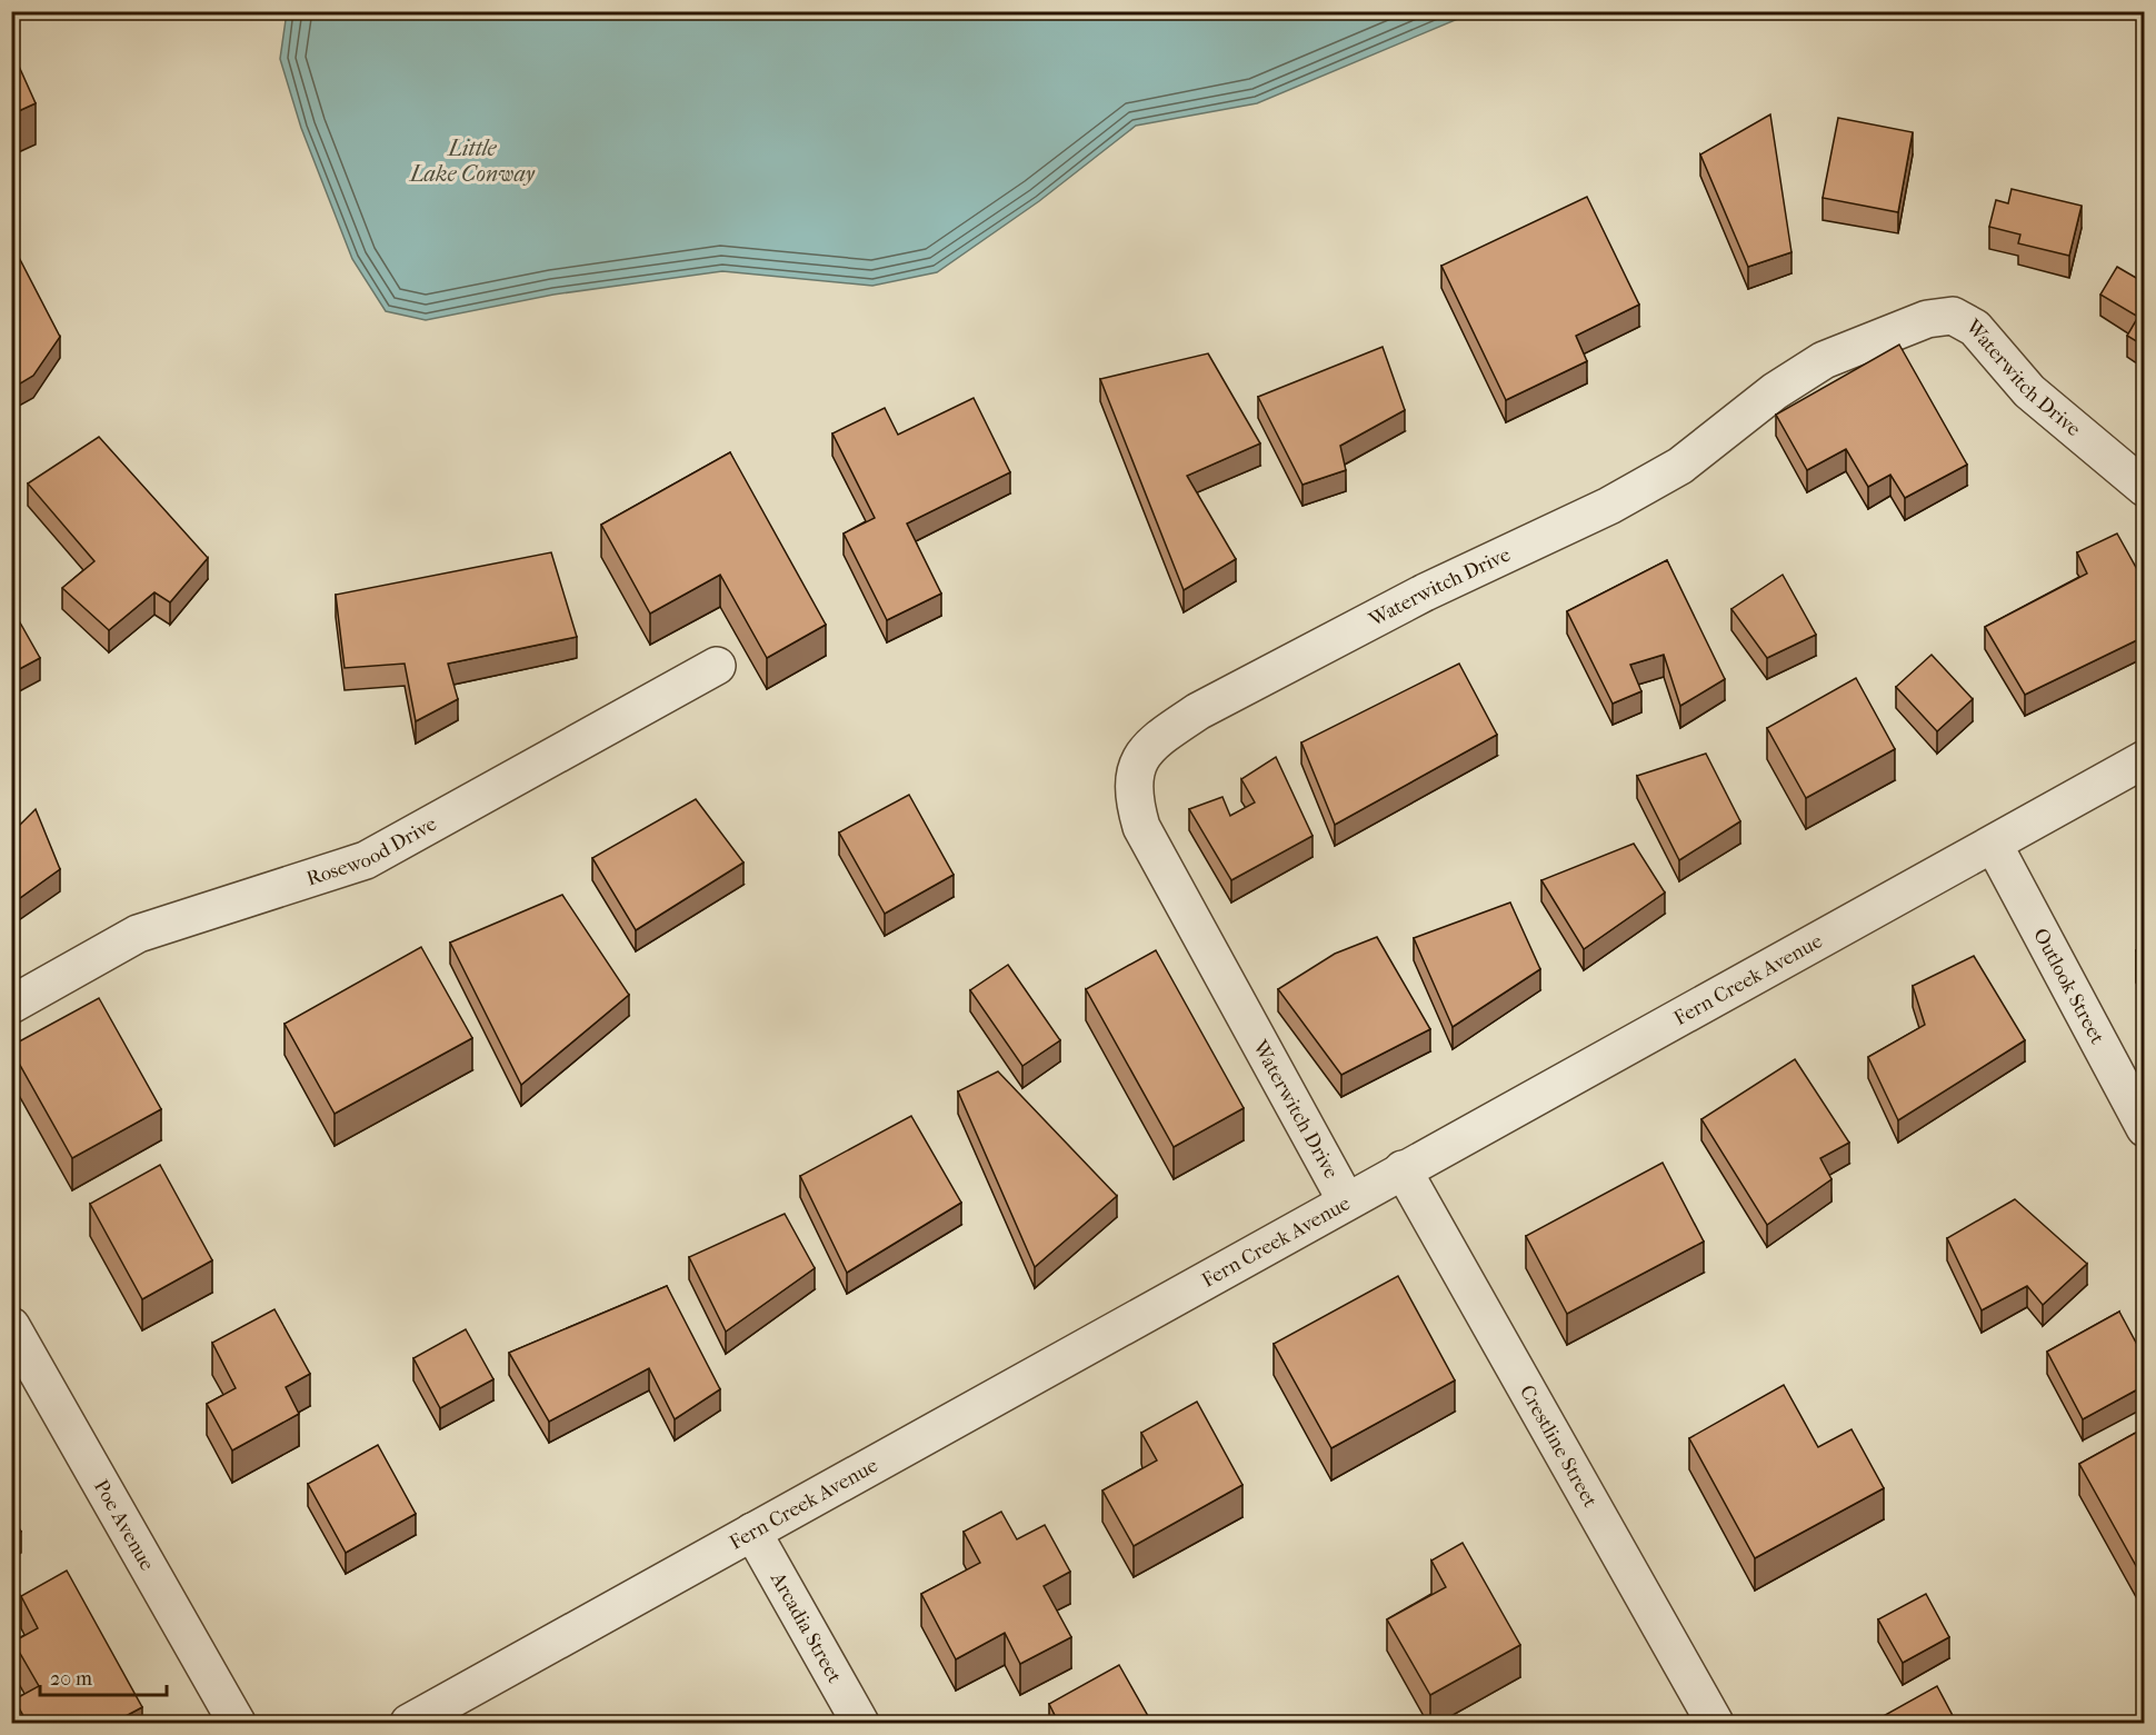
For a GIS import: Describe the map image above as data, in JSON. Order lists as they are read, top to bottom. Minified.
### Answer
{"streets":{"street":["Waterwitch Drive","Rosewood Drive","Fern Creek Avenue","Outlook Street","Crestline Street","Poe Avenue","Arcadia Street"]},"crossings":[["Waterwitch Drive","Fern Creek Avenue"],["Fern Creek Avenue","Outlook Street"],["Fern Creek Avenue","Crestline Street"],["Fern Creek Avenue","Arcadia Street"]],"water":["Little Lake Conway"],"scale_bar":"20 m"}
